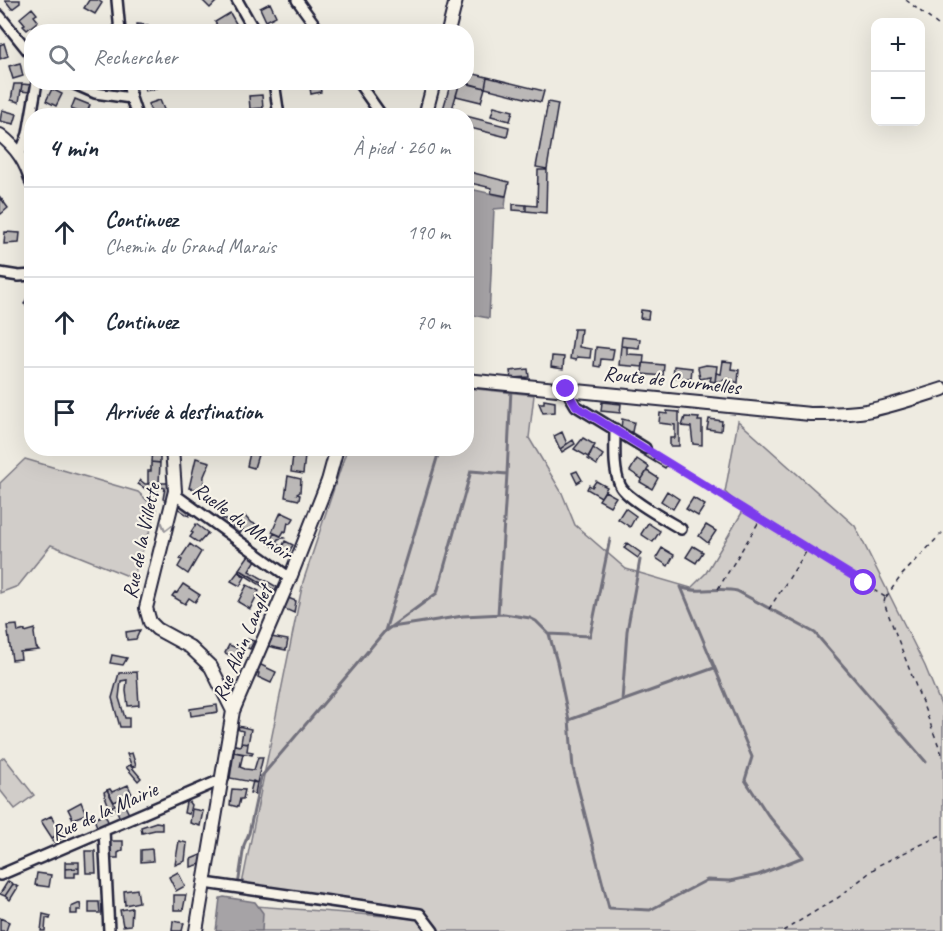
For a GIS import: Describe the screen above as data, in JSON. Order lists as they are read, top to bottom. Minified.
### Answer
{"streets":{"street":["Route de Courmelles","Ruelle du Manoir","Rue de la Villette","Rue Alain Langlet","Rue de la Mairie"]},"crossings":[["Ruelle du Manoir","Rue de la Villette"],["Ruelle du Manoir","Rue Alain Langlet"],["Rue de la Villette","Rue Alain Langlet"],["Rue Alain Langlet","Rue de la Mairie"]],"one_way":["Rue de la Villette"],"page":{"map_buttons":["+","−"],"search":"Rechercher","heading":["4 min","À pied · 260 m"],"list":[["Continuez","Chemin du Grand Marais","190 m"],["Continuez","70 m"],"Arrivée à destination"]}}
